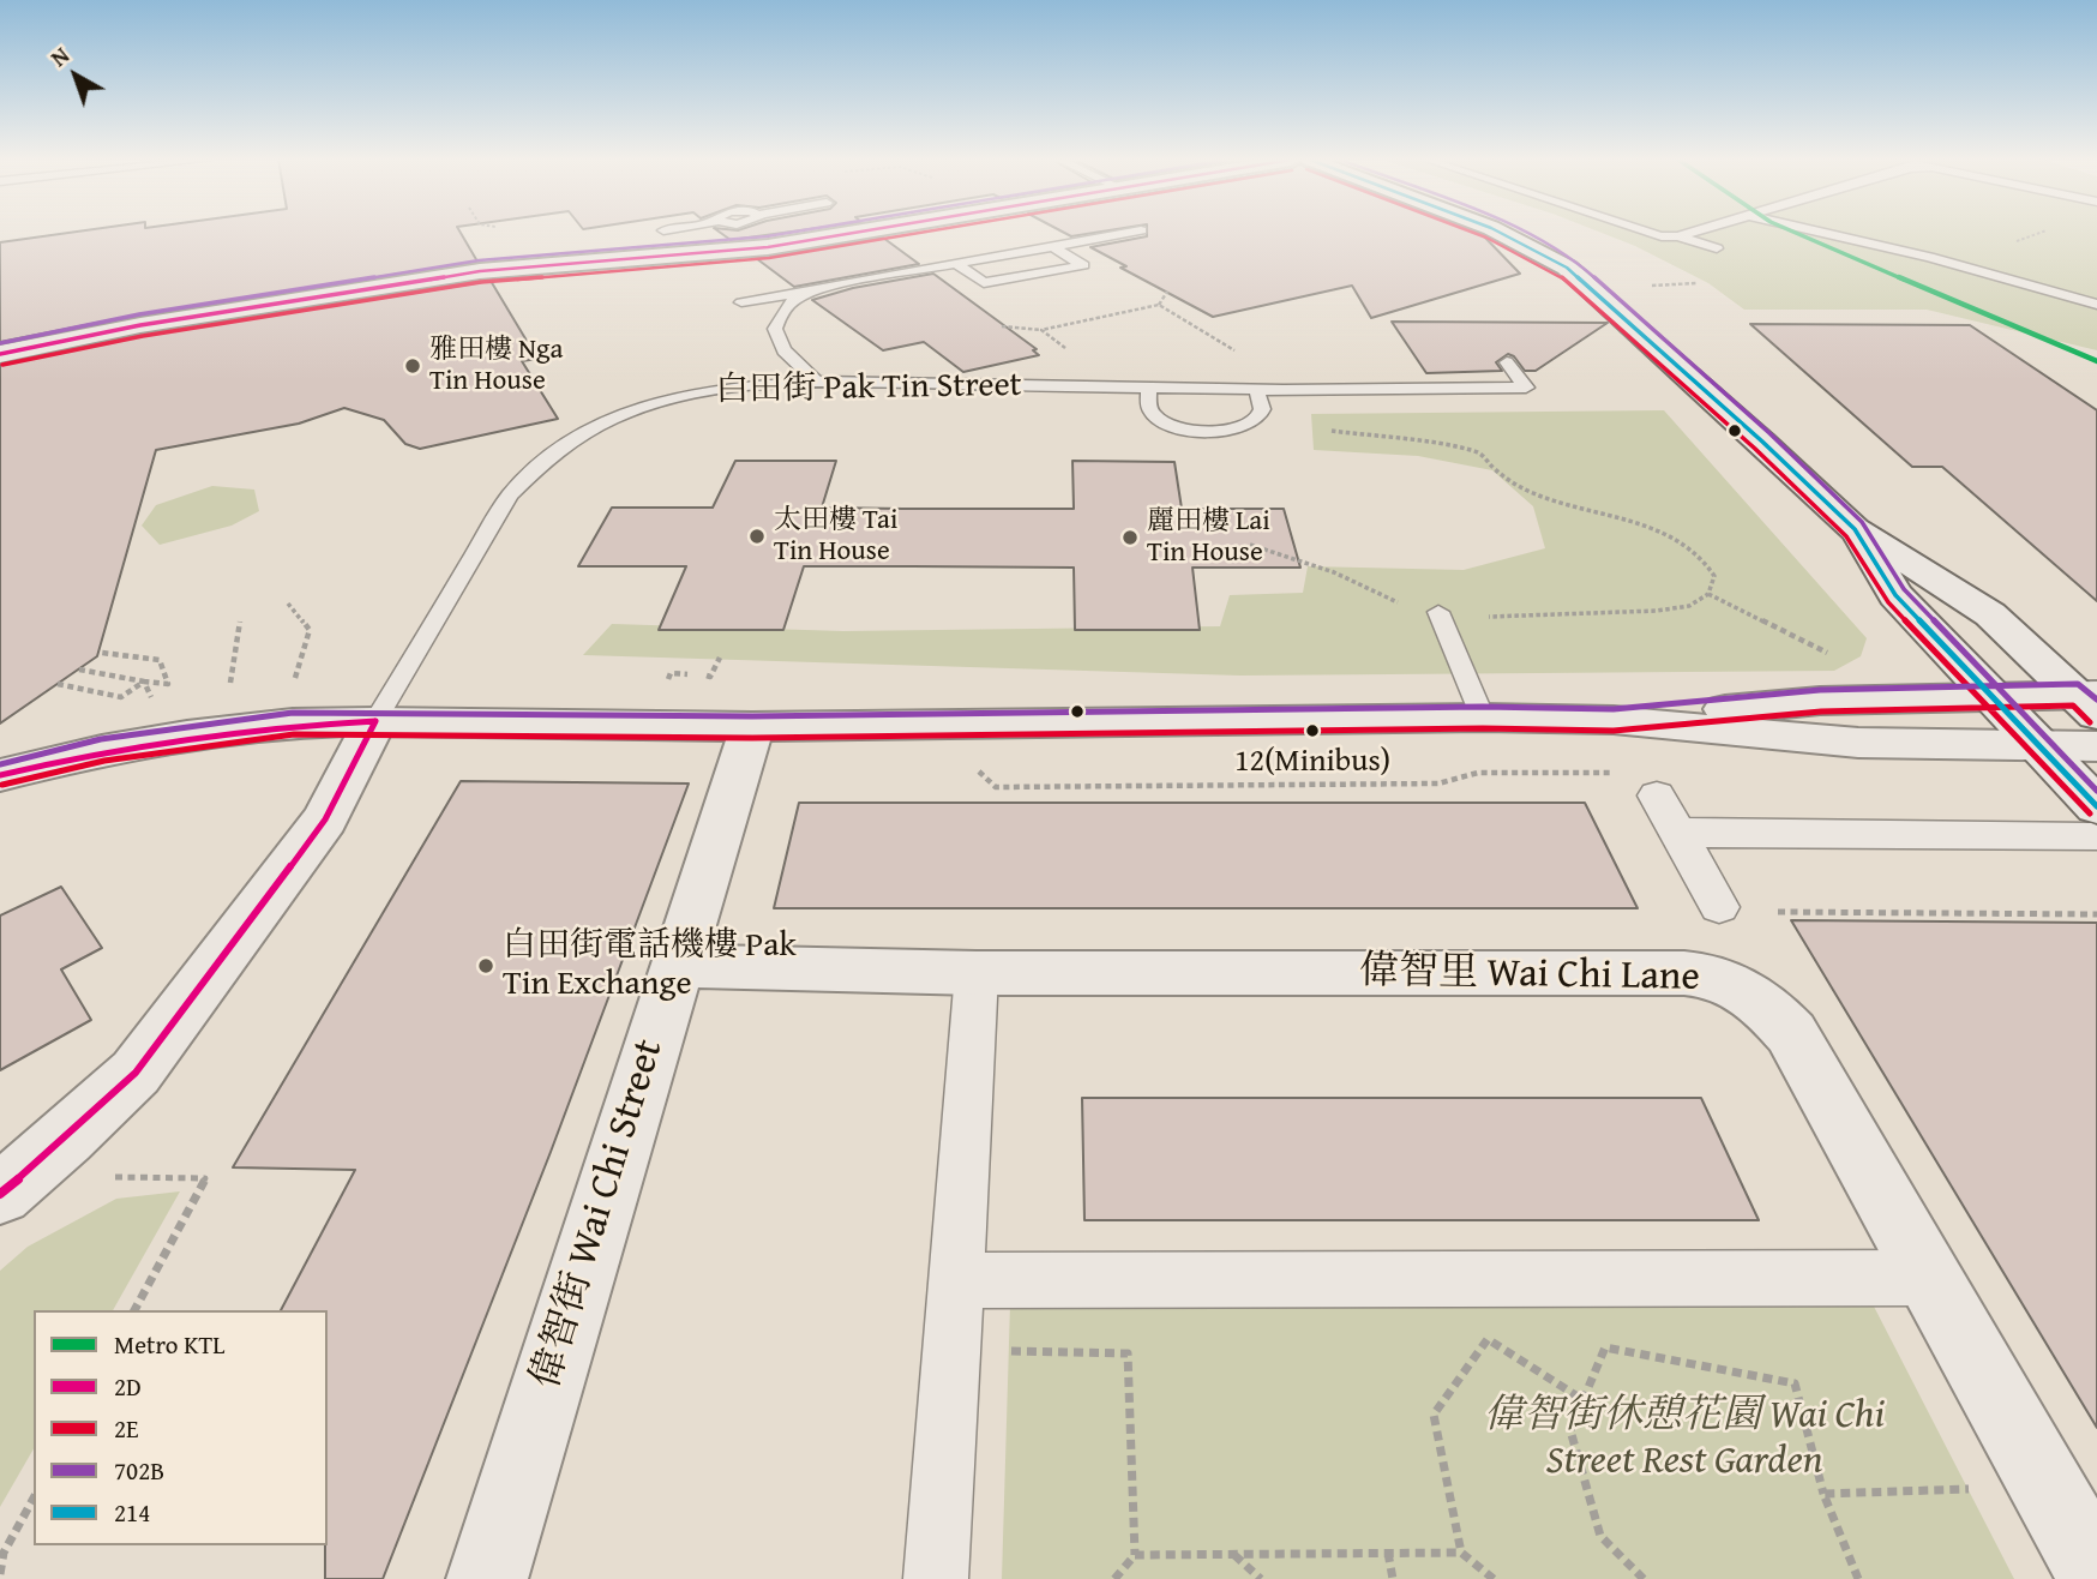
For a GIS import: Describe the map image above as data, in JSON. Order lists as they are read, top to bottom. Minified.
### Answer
{"streets":{"street":["白田街 Pak Tin Street","偉智里 Wai Chi Lane","偉智街 Wai Chi Street"]},"crossings":[["偉智里 Wai Chi Lane","偉智街 Wai Chi Street"]],"parks":["偉智街休憩花園 Wai Chi Street Rest Garden"],"places":["雅田樓 Nga Tin House","太田樓 Tai Tin House","麗田樓 Lai Tin House","12(Minibus)","白田街電話機樓 Pak Tin Exchange"],"lines":["metro line KTL","transit line 2D","transit line 2E","transit line 702B","transit line 214"],"legend":["Metro KTL","2D","2E","702B","214"],"north":"top left"}
